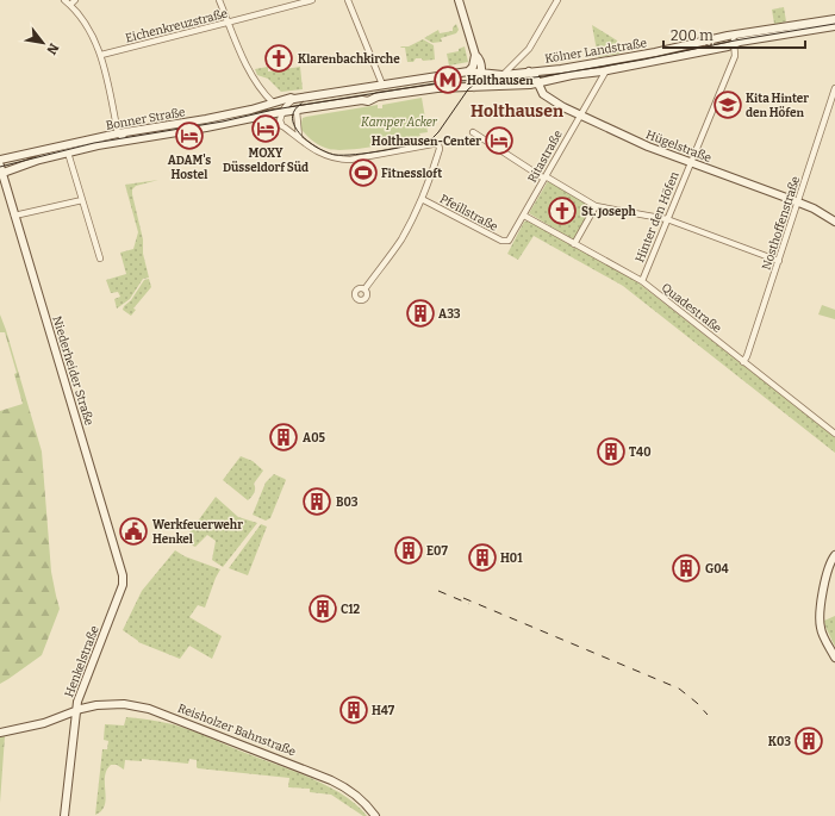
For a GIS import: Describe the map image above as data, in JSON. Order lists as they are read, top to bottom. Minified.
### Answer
{"streets":{"main road":["Kölner Landstraße","Bonner Straße","Hügelstraße","Niederheider Straße","Henkelstraße","Reisholzer Bahnstraße"],"street":["Eichenkreuzstraße","Ritastraße","Pfeillstraße","Hinter den Höfen","Nosthoffenstraße","Quadestraße"]},"crossings":[["Kölner Landstraße","Bonner Straße"],["Kölner Landstraße","Hügelstraße"],["Kölner Landstraße","Ritastraße"],["Kölner Landstraße","Hinter den Höfen"],["Bonner Straße","Hügelstraße"],["Bonner Straße","Niederheider Straße"],["Hügelstraße","Ritastraße"],["Hügelstraße","Hinter den Höfen"],["Hügelstraße","Nosthoffenstraße"],["Ritastraße","Pfeillstraße"],["Ritastraße","Quadestraße"],["Hinter den Höfen","Quadestraße"],["Nosthoffenstraße","Quadestraße"],["Niederheider Straße","Henkelstraße"],["Henkelstraße","Reisholzer Bahnstraße"]],"districts":["Holthausen"],"parks":["Kamper Acker"],"places":{"church":["Klarenbachkirche","St. Joseph"],"metro station":["Holthausen"],"school or university":["Kita Hinter den Höfen"],"hotel":["MOXY Düsseldorf Süd","ADAM's Hostel","Holthausen-Center"],"sports":["Fitnessloft"],"building":["A33","A05","T40","B03","E07","H01","G04","C12","H47","K03"],"public building":["Werkfeuerwehr Henkel"]},"scale_bar":"200 m","north":"bottom right"}
